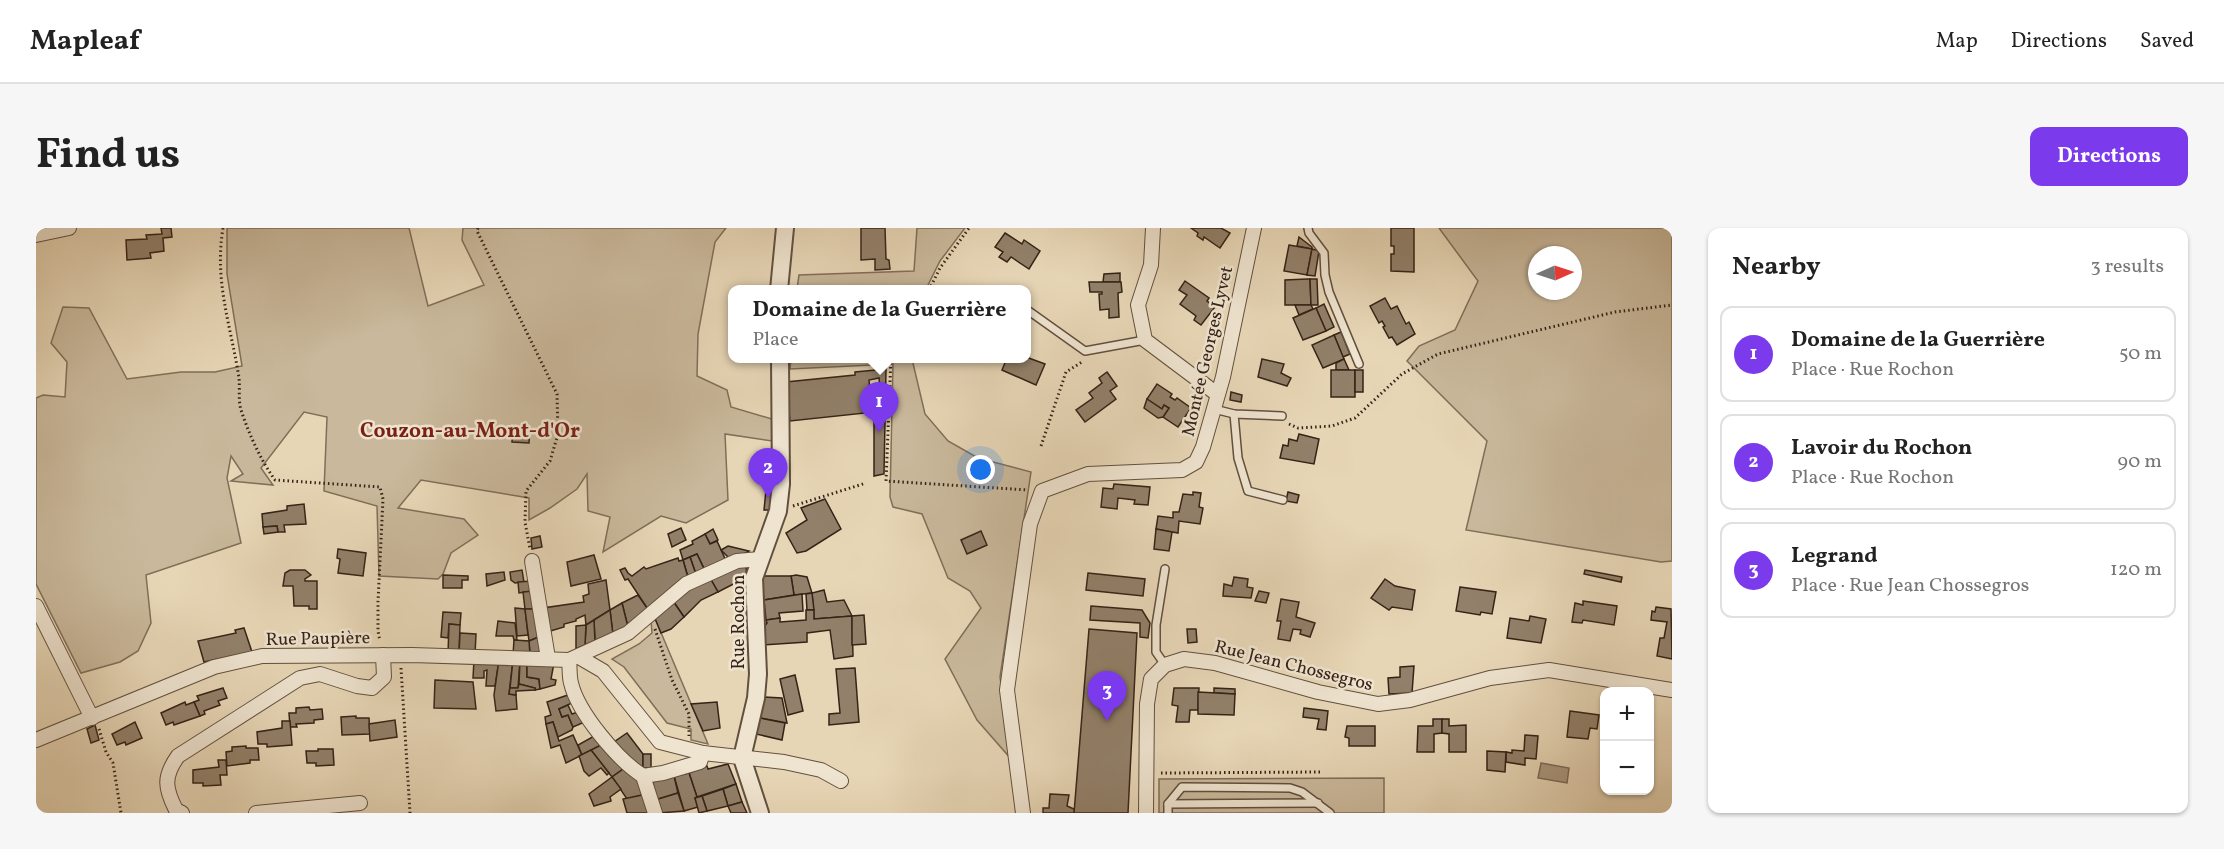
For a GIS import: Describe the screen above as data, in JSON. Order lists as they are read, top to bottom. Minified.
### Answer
{"streets":{"street":["Montée Georges Lyvet","Rue Rochon","Rue Paupière","Rue Jean Chossegros"]},"districts":["Couzon-au-Mont-d'Or"],"north":"right","page":{"header":"Mapleaf","nav":["Map","Directions","Saved"],"title":"Find us","buttons":"Directions","heading":["Nearby","3 results"],"popup":["Domaine de la Guerrière","Place"],"list":[{"mark":"1","name":"Domaine de la Guerrière","note":"Place · Rue Rochon","value":"50 m"},{"mark":"2","name":"Lavoir du Rochon","note":"Place · Rue Rochon","value":"90 m"},{"mark":"3","name":"Legrand","note":"Place · Rue Jean Chossegros","value":"120 m"}],"pins":["1","2","3"],"map_buttons":["+","−"]}}
